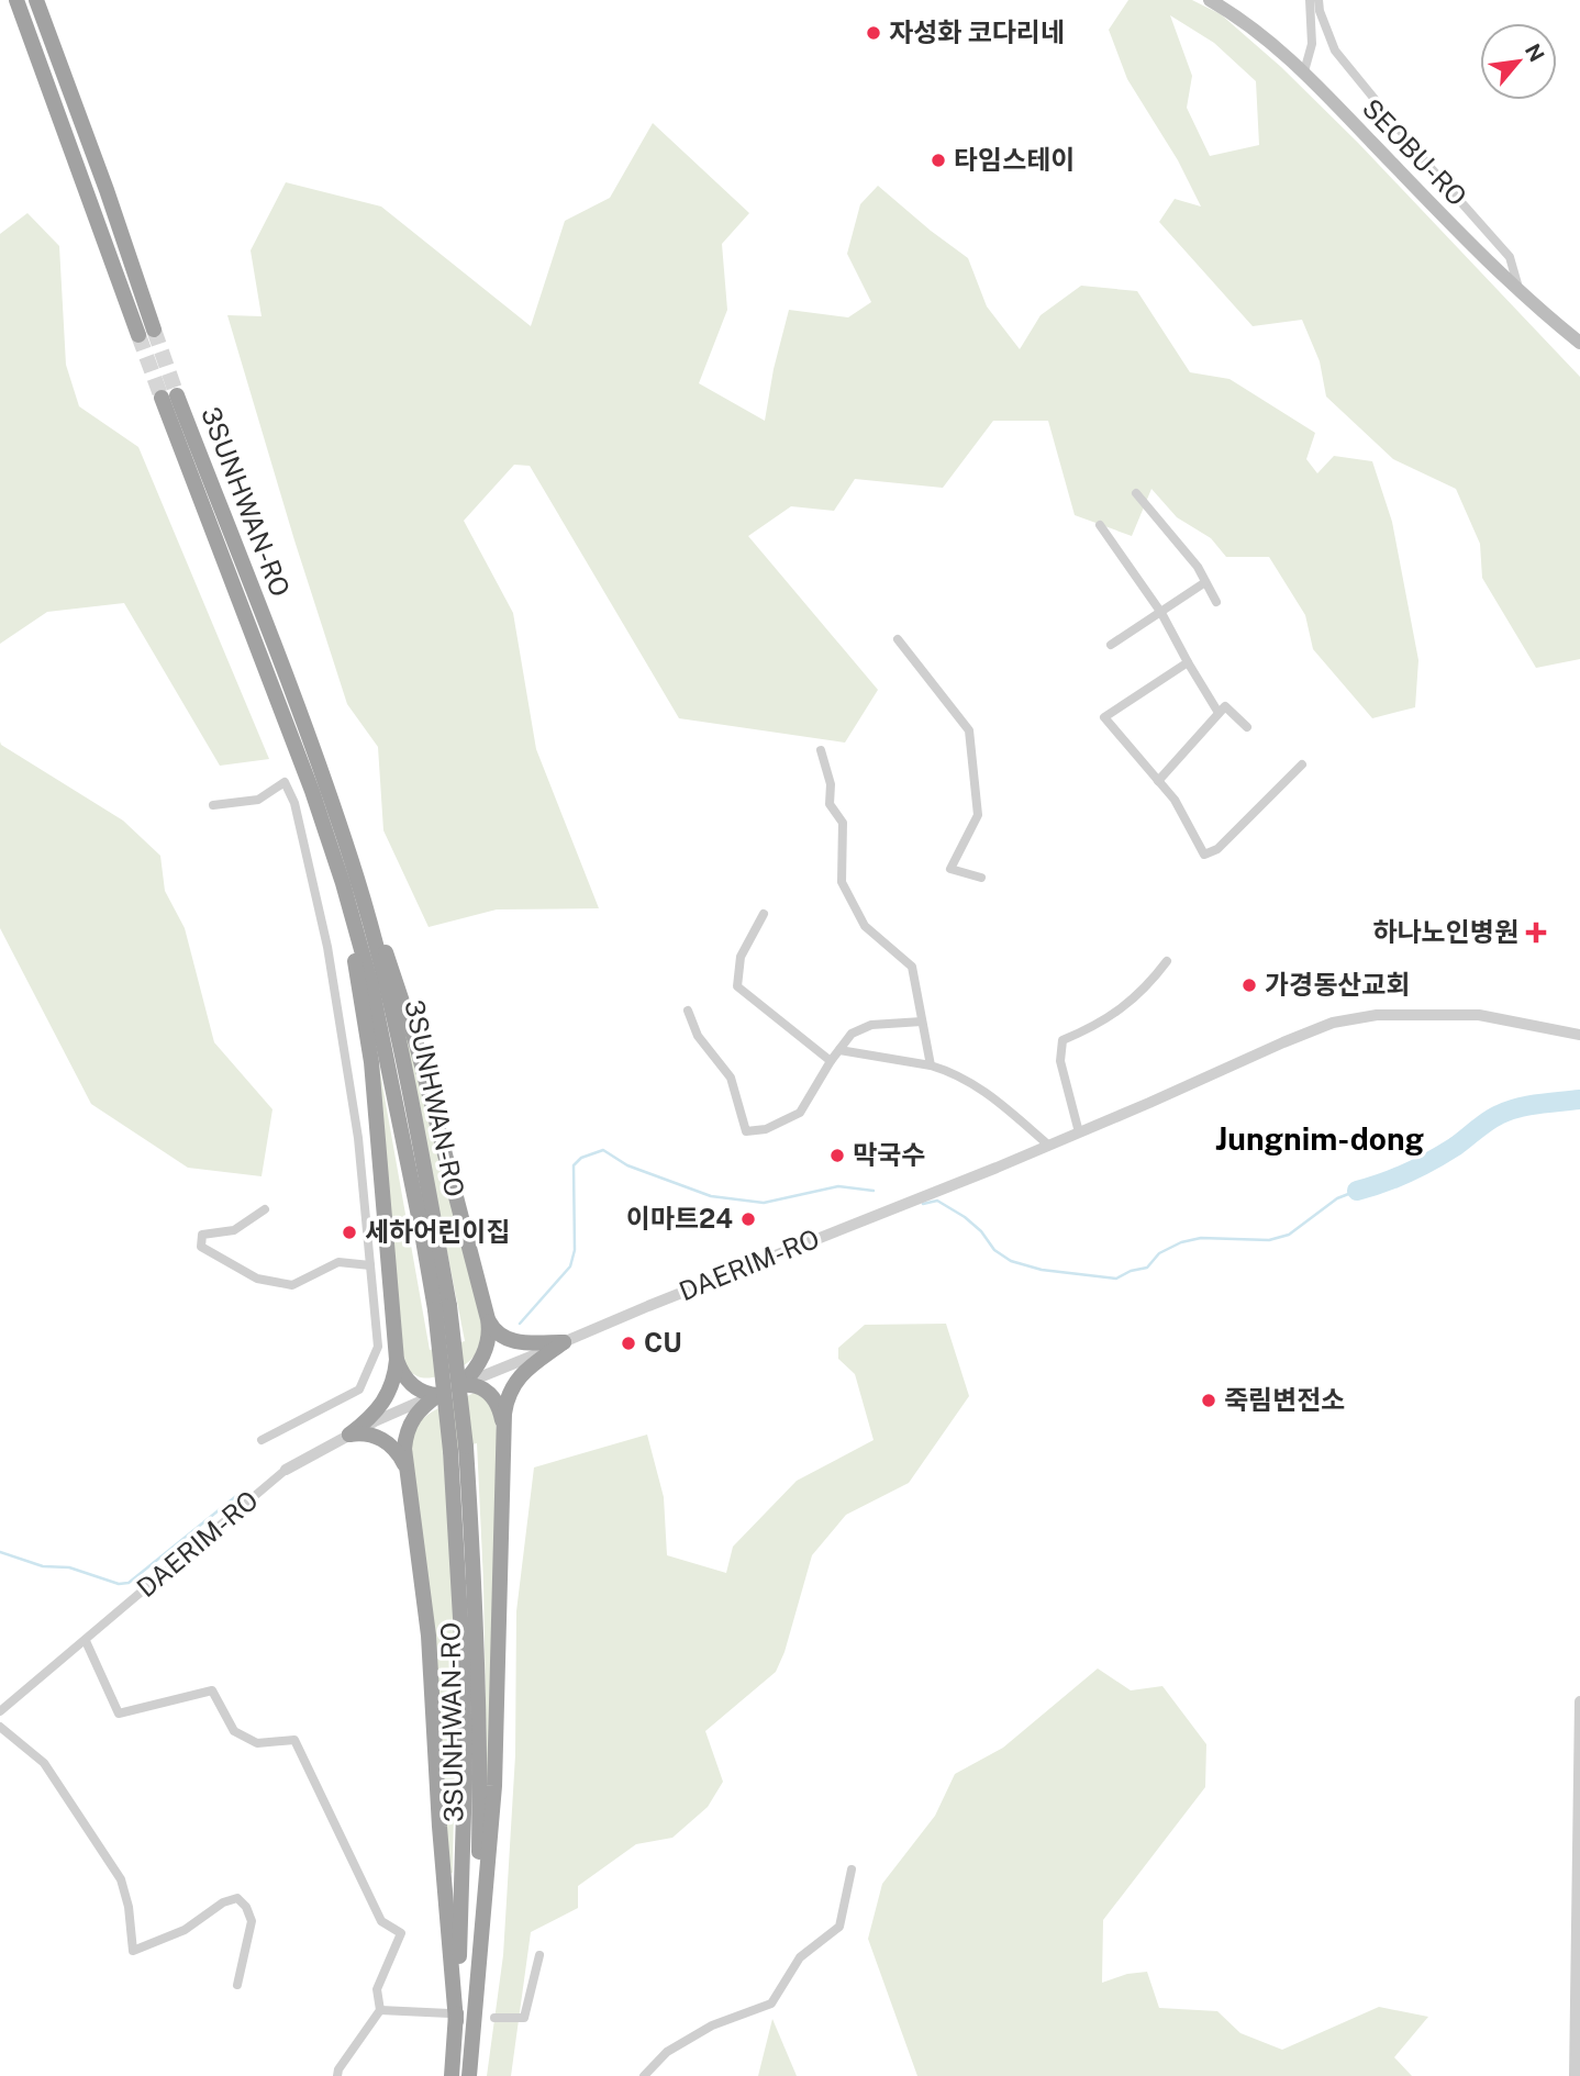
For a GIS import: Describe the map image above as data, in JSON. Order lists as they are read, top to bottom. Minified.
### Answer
{"streets":{"highway":["3SUNHWAN-RO"],"main road":["SEOBU-RO"],"street":["DAERIM-RO"]},"districts":["Jungnim-dong"],"places":{"other":["자성화 코다리네","타임스테이","가경동산교회","막국수","이마트24","세하어린이집","CU","죽림변전소"],"health":["하나노인병원"]},"north":"top right"}
